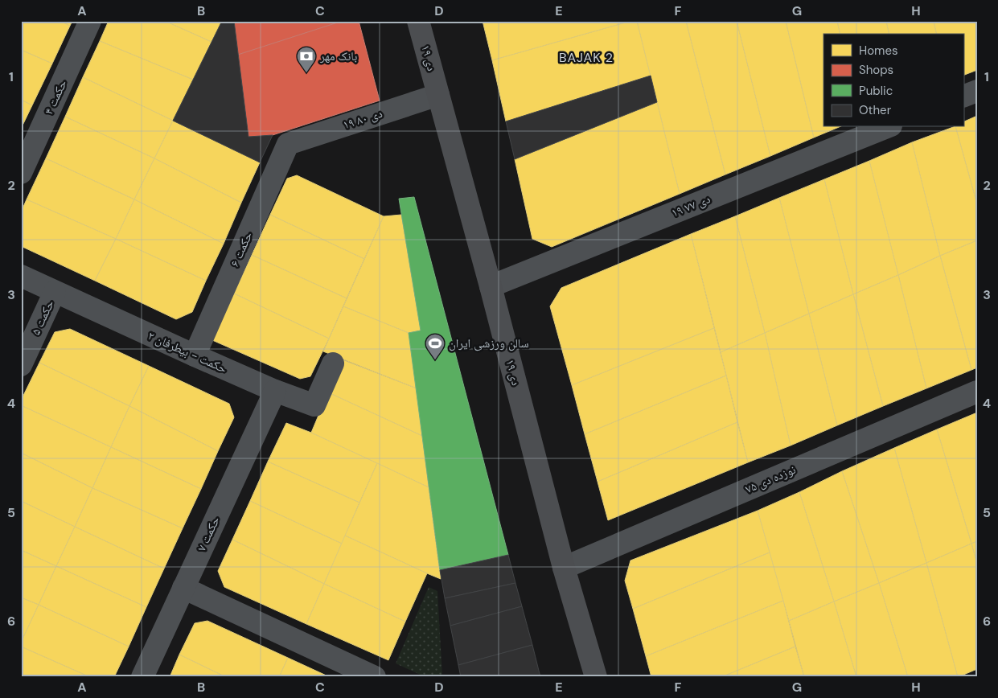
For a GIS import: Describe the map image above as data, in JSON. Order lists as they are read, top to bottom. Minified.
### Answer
{"streets":{"main road":["۱۹ دی"],"street":["حکمت ۴","۱۹ دی ۸۰","۱۹ دی ۷۷","حکمت ۶","حکمت ۵","حکمت - بیطرفان ۲","نوزده دی ۷۵","حکمت ۷"]},"crossings":[["۱۹ دی","۱۹ دی ۸۰"],["۱۹ دی","۱۹ دی ۷۷"],["۱۹ دی","نوزده دی ۷۵"],["۱۹ دی ۸۰","حکمت ۶"],["حکمت ۶","حکمت - بیطرفان ۲"],["حکمت ۵","حکمت - بیطرفان ۲"],["حکمت - بیطرفان ۲","حکمت ۷"]],"districts":["BAJAK 2"],"places":{"bank":["بانک مهر"],"sports":["سالن ورزشی ایران"]},"legend":["Homes","Shops","Public","Other"],"grid":{"columns":["A","B","C","D","E","F","G","H"],"rows":["1","2","3","4","5","6"]}}
